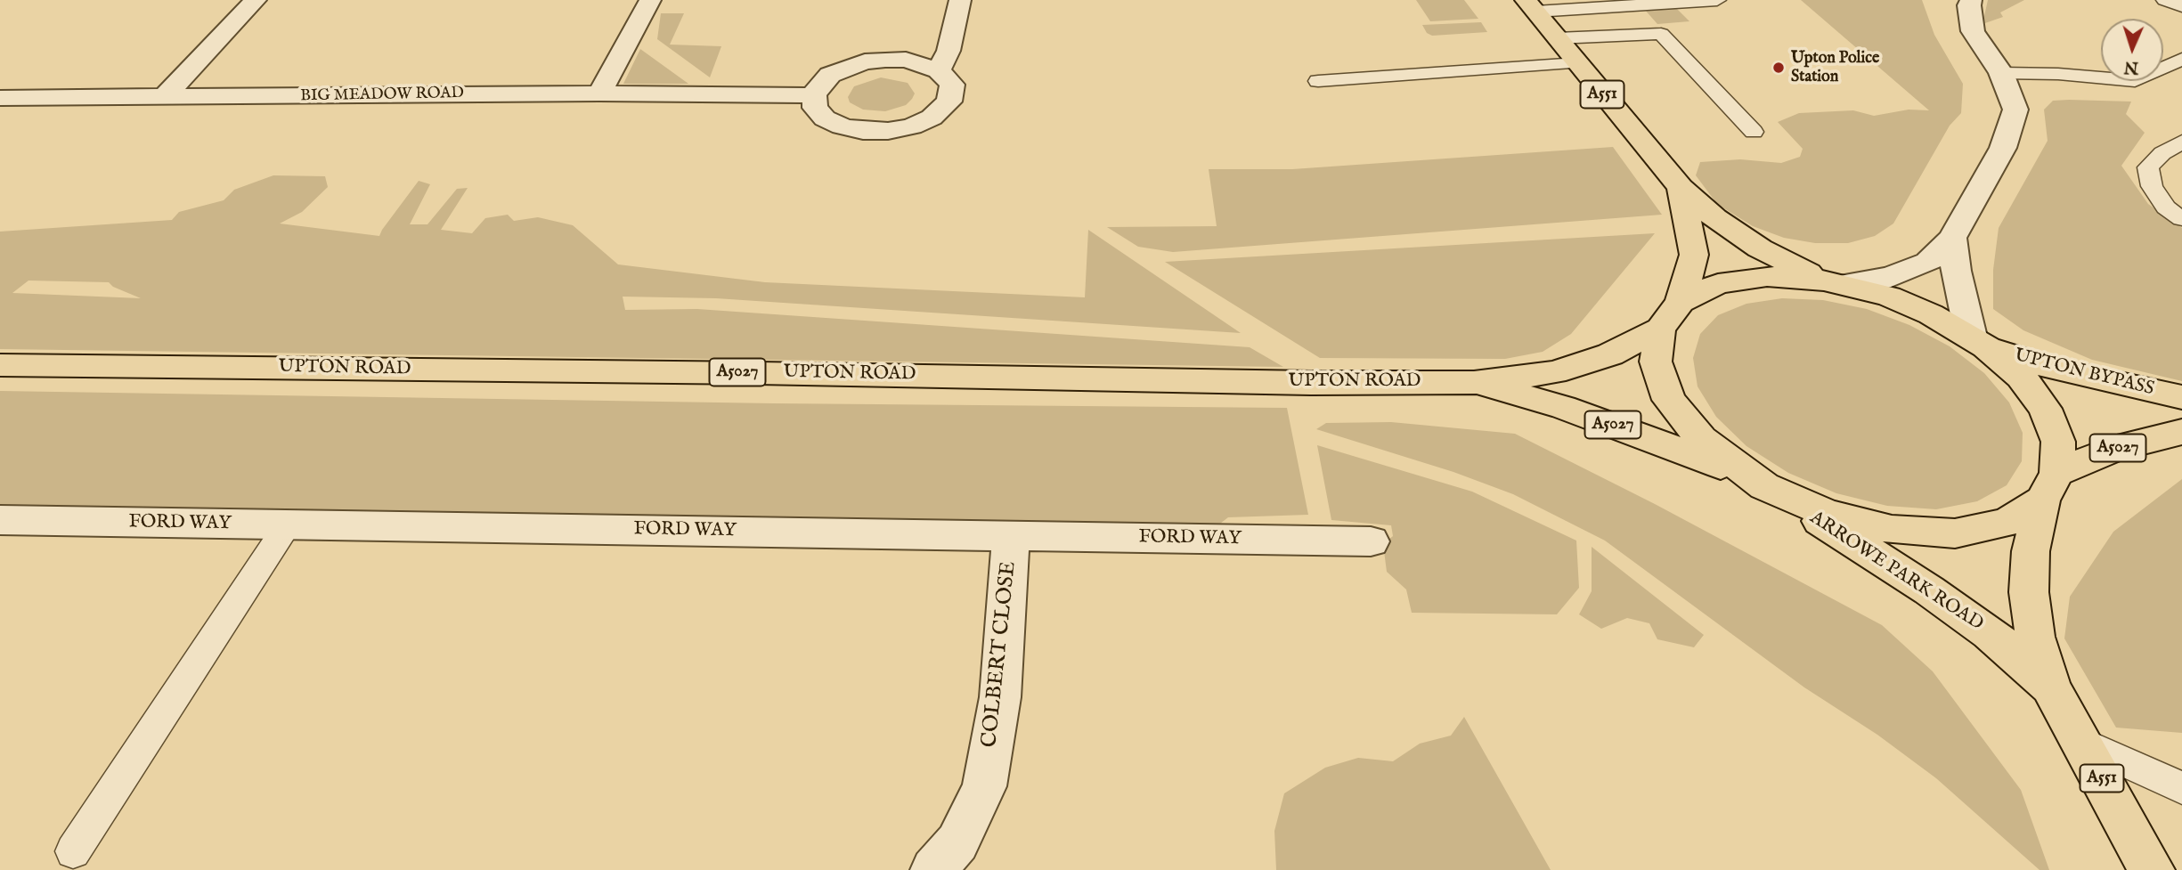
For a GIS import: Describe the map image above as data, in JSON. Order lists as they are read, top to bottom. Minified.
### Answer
{"streets":{"main road":["A551","UPTON ROAD","A5027","UPTON BYPASS","ARROWE PARK ROAD"],"street":["BIG MEADOW ROAD","FORD WAY","COLBERT CLOSE"]},"crossings":[["UPTON ROAD","ARROWE PARK ROAD"],["A5027","ARROWE PARK ROAD"],["UPTON BYPASS","ARROWE PARK ROAD"],["FORD WAY","COLBERT CLOSE"]],"places":["Upton Police Station"],"north":"bottom"}
